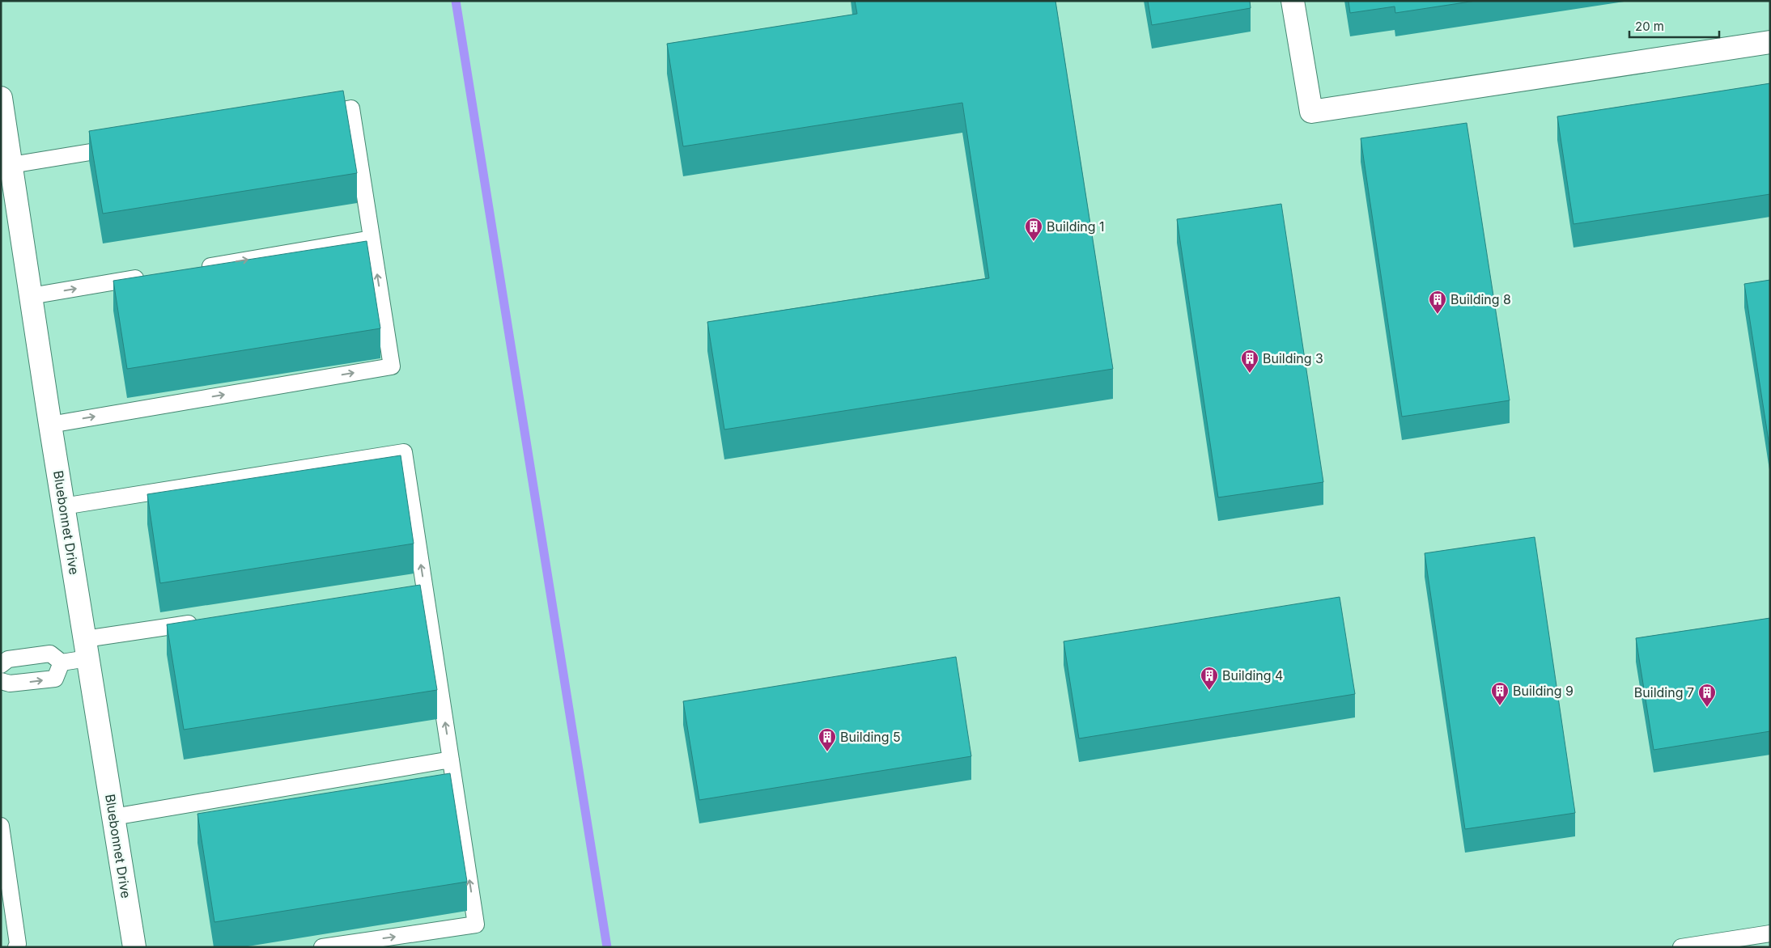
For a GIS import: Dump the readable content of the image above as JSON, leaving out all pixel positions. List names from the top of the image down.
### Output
{
  "streets": {
    "street": ["Bluebonnet Drive"]
  },
  "places": {
    "building": [
      "Building 1",
      "Building 8",
      "Building 3",
      "Building 4",
      "Building 9",
      "Building 7",
      "Building 5"
    ]
  },
  "scale_bar": "20 m"
}
